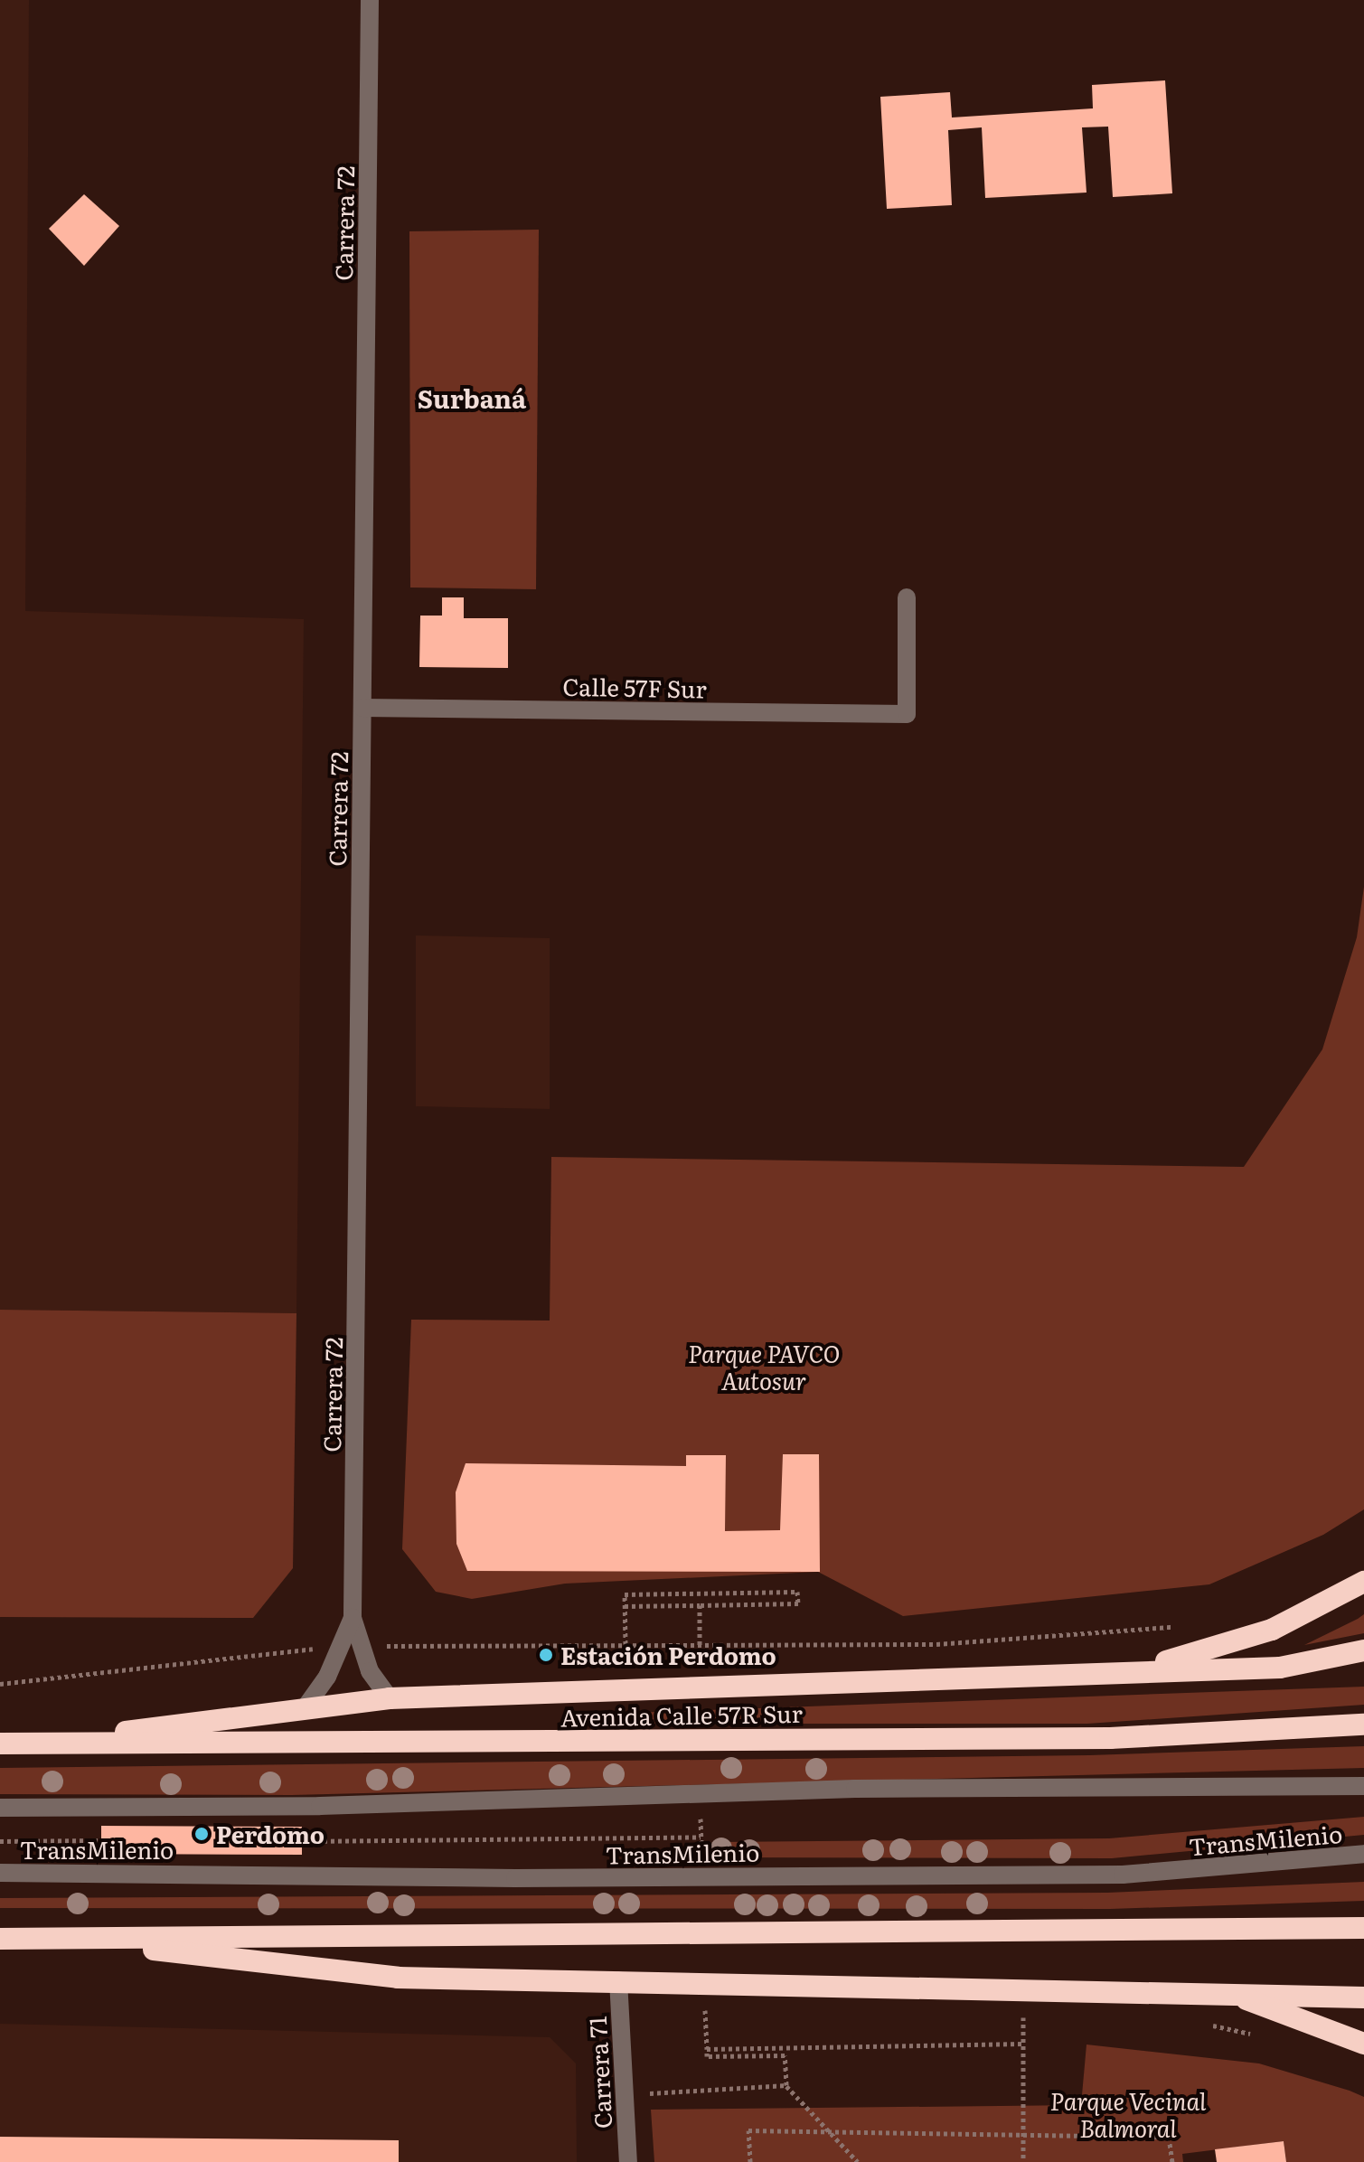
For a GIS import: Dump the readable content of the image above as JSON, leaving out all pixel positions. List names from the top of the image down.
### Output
{
  "streets": {
    "highway": ["Avenida Calle 57R Sur"],
    "street": [
      "Carrera 72",
      "Calle 57F Sur",
      "TransMilenio",
      "Carrera 71"
    ]
  },
  "crossings": [
    ["Carrera 72", "Calle 57F Sur"]
  ],
  "districts": ["Surbaná"],
  "parks": ["Parque PAVCO Autosur", "Parque Vecinal Balmoral"],
  "places": ["Estación Perdomo", "Perdomo"]
}
